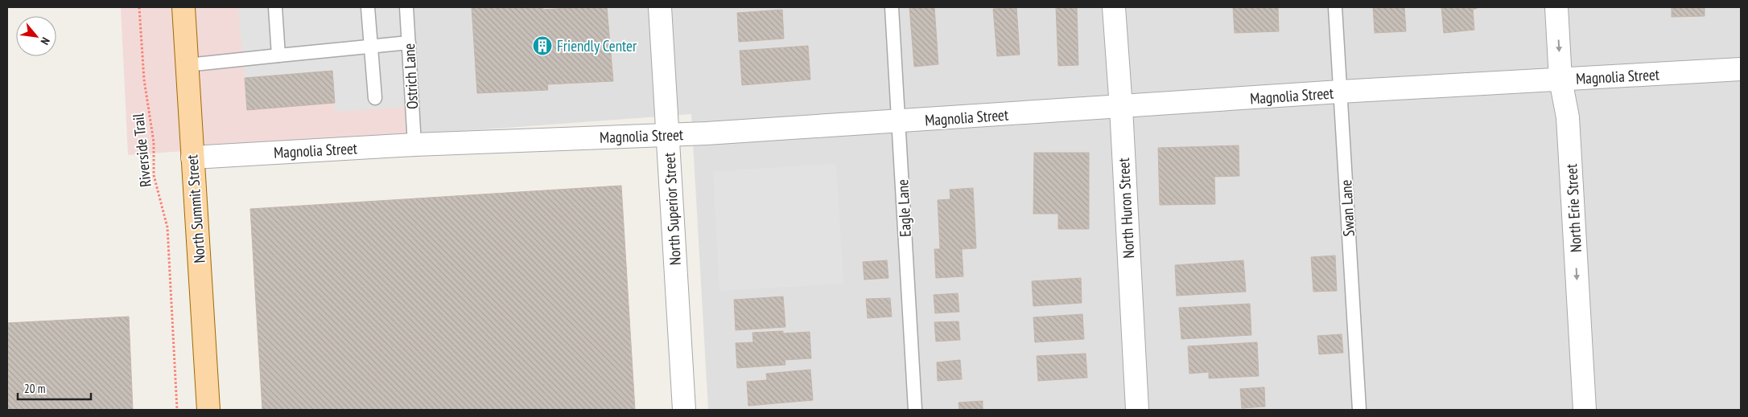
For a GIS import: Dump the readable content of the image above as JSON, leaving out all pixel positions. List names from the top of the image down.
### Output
{
  "streets": {
    "main road": ["North Summit Street"],
    "street": [
      "Magnolia Street",
      "North Huron Street",
      "North Erie Street",
      "North Superior Street"
    ],
    "lane": ["Ostrich Lane", "Eagle Lane", "Swan Lane"],
    "path": ["Riverside Trail"]
  },
  "crossings": [
    ["Ostrich Lane", "Magnolia Street"],
    ["Magnolia Street", "Eagle Lane"],
    ["Magnolia Street", "North Huron Street"],
    ["Magnolia Street", "Swan Lane"],
    ["Magnolia Street", "North Erie Street"],
    ["Magnolia Street", "North Summit Street"],
    ["Magnolia Street", "North Superior Street"]
  ],
  "one_way": ["North Erie Street"],
  "places": {
    "building": ["Friendly Center"]
  },
  "scale_bar": "20 m",
  "north": "bottom right"
}
